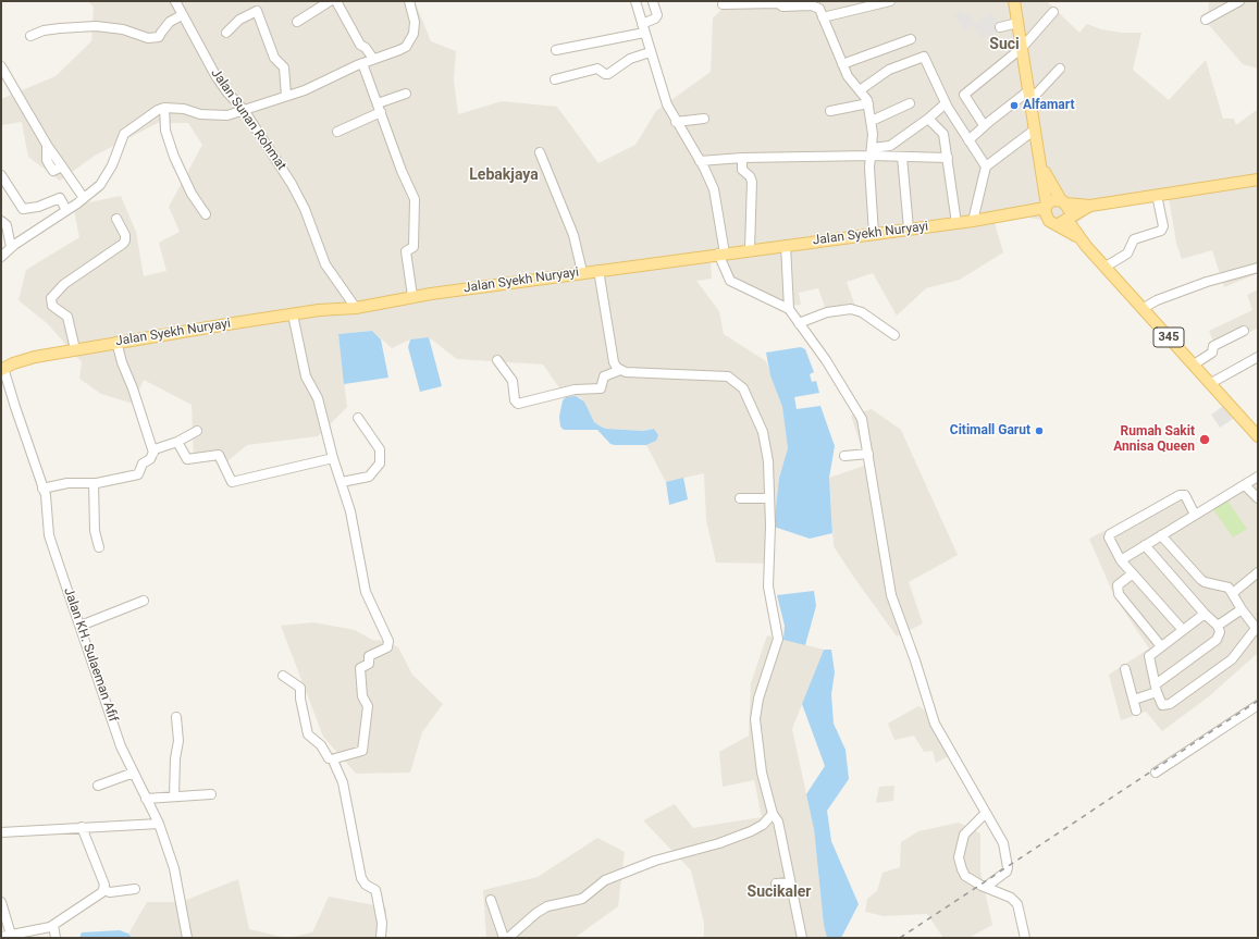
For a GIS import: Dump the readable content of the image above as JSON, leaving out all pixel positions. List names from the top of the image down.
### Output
{
  "streets": {
    "main road": ["Jalan Syekh Nuryayi", "345"],
    "street": ["Jalan Sunan Rohmat", "Jalan KH. Sulaeman Afif"]
  },
  "crossings": [
    ["Jalan Sunan Rohmat", "Jalan Syekh Nuryayi"],
    ["Jalan Syekh Nuryayi", "345"],
    ["Jalan Syekh Nuryayi", "Jalan KH. Sulaeman Afif"]
  ],
  "districts": ["Suci", "Lebakjaya", "Sucikaler"],
  "places": ["Alfamart", "Citimall Garut", "Rumah Sakit Annisa Queen"]
}
